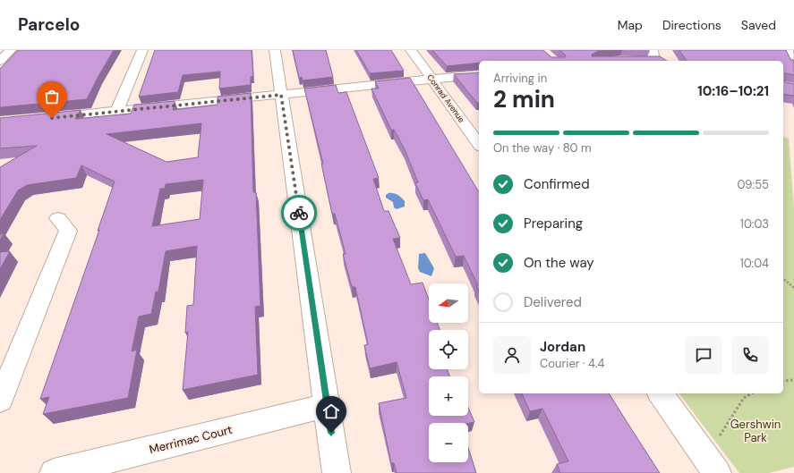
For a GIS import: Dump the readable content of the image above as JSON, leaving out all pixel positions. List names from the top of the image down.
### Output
{
  "streets": {
    "street": ["Conrad Avenue", "Merrimac Court"]
  },
  "parks": ["Gershwin Park"],
  "north": "left",
  "page": {
    "header": "Parcelo",
    "nav": ["Map", "Directions", "Saved"],
    "heading": ["2 min", "Arriving in", "10:16–10:21"],
    "panel": ["Jordan", "Courier · 4.4"],
    "bar": "On the way · 80 m",
    "list": [
      ["Confirmed", "09:55"],
      ["Preparing", "10:03"],
      ["On the way", "10:04"],
      "Delivered"
    ],
    "map_buttons": ["+", "−"]
  }
}
